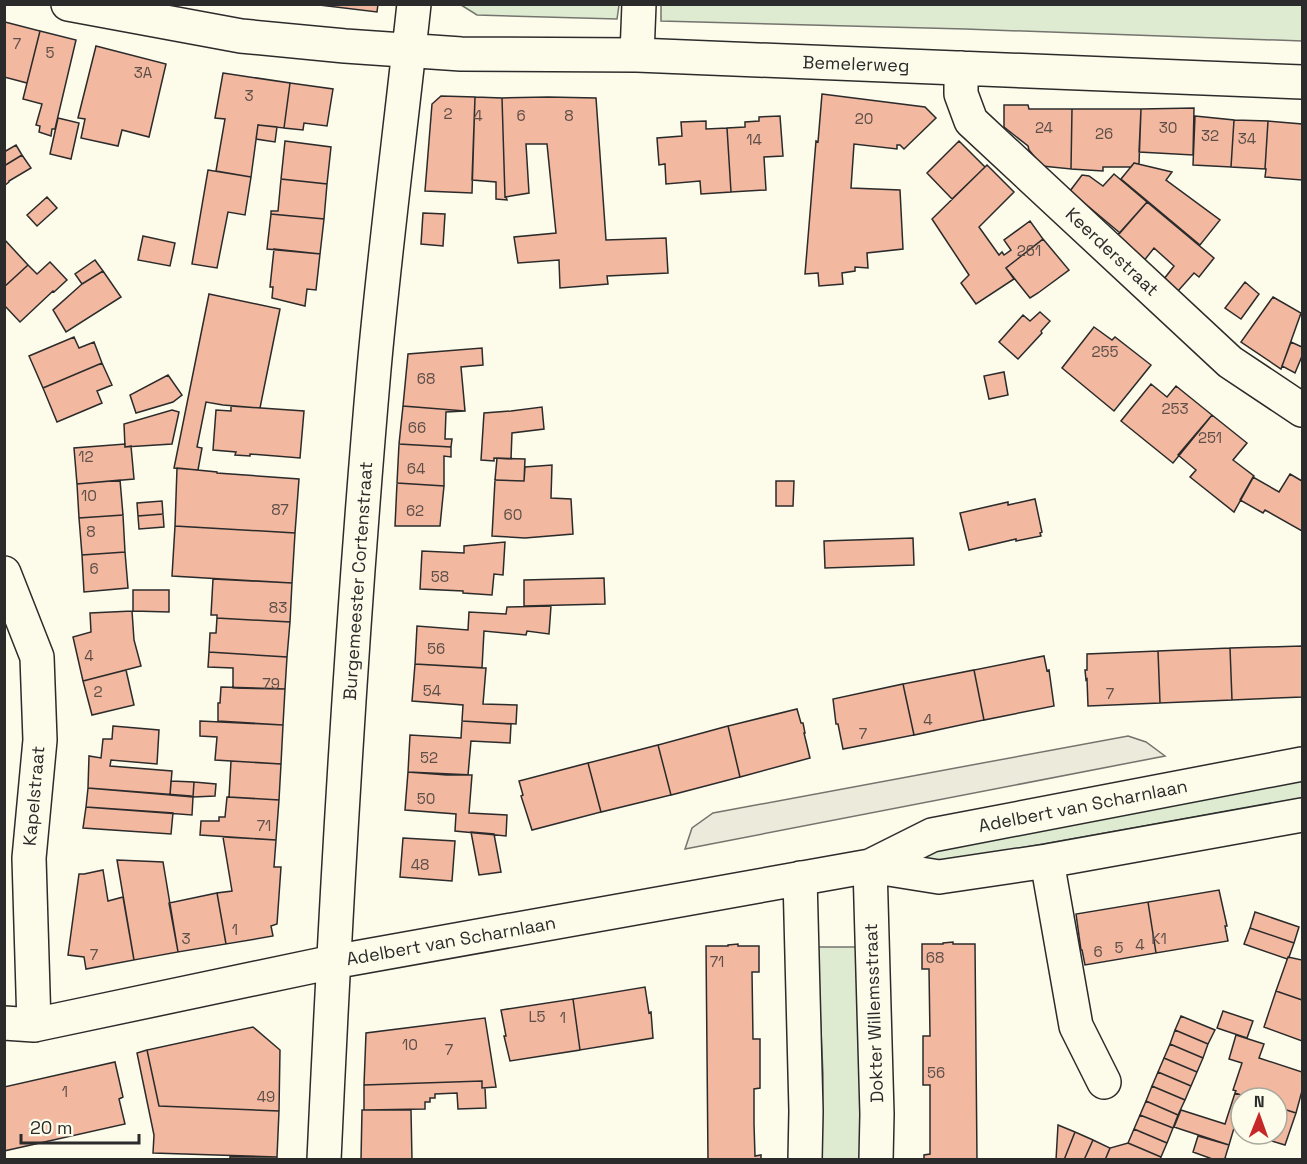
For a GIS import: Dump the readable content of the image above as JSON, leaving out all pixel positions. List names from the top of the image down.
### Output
{
  "streets": {
    "street": [
      "Bemelerweg",
      "Keerderstraat",
      "Burgemeester Cortenstraat",
      "Kapelstraat",
      "Adelbert van Scharnlaan",
      "Dokter Willemsstraat"
    ]
  },
  "crossings": [
    ["Bemelerweg", "Keerderstraat"],
    ["Bemelerweg", "Burgemeester Cortenstraat"],
    ["Burgemeester Cortenstraat", "Adelbert van Scharnlaan"],
    ["Kapelstraat", "Adelbert van Scharnlaan"],
    ["Adelbert van Scharnlaan", "Dokter Willemsstraat"]
  ],
  "house_numbers": [
    "7",
    "5",
    "3A",
    "3",
    "2",
    "4",
    "6",
    "8",
    "20",
    "24",
    "30",
    "26",
    "32",
    "34",
    "14",
    "261",
    "255",
    "68",
    "253",
    "66",
    "251",
    "12",
    "64",
    "10",
    "87",
    "62",
    "60",
    "8",
    "6",
    "58",
    "83",
    "56",
    "4",
    "79",
    "54",
    "2",
    "7",
    "4",
    "7",
    "52",
    "50",
    "71",
    "48",
    "1",
    "3",
    "K1",
    "4",
    "5",
    "6",
    "7",
    "68",
    "71",
    "L5",
    "1",
    "10",
    "7",
    "56",
    "1",
    "49"
  ],
  "scale_bar": "20 m",
  "north": "top"
}
